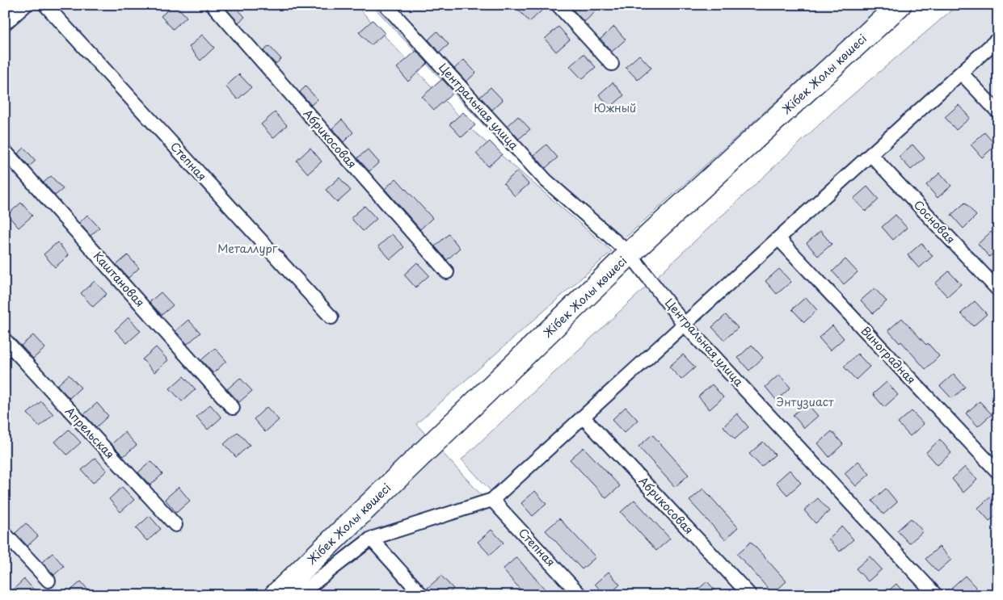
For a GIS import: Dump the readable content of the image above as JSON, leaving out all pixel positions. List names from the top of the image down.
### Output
{
  "streets": {
    "highway": ["Жібек Жолы көшесі"],
    "street": [
      "Центральная улица",
      "Абрикосовая",
      "Степная",
      "Сосновая",
      "Каштановая",
      "Виноградная",
      "Апрельская"
    ]
  },
  "crossings": [
    ["Жібек Жолы көшесі", "Центральная улица"]
  ],
  "parks": ["Южный", "Металлург", "Энтузиаст"]
}
